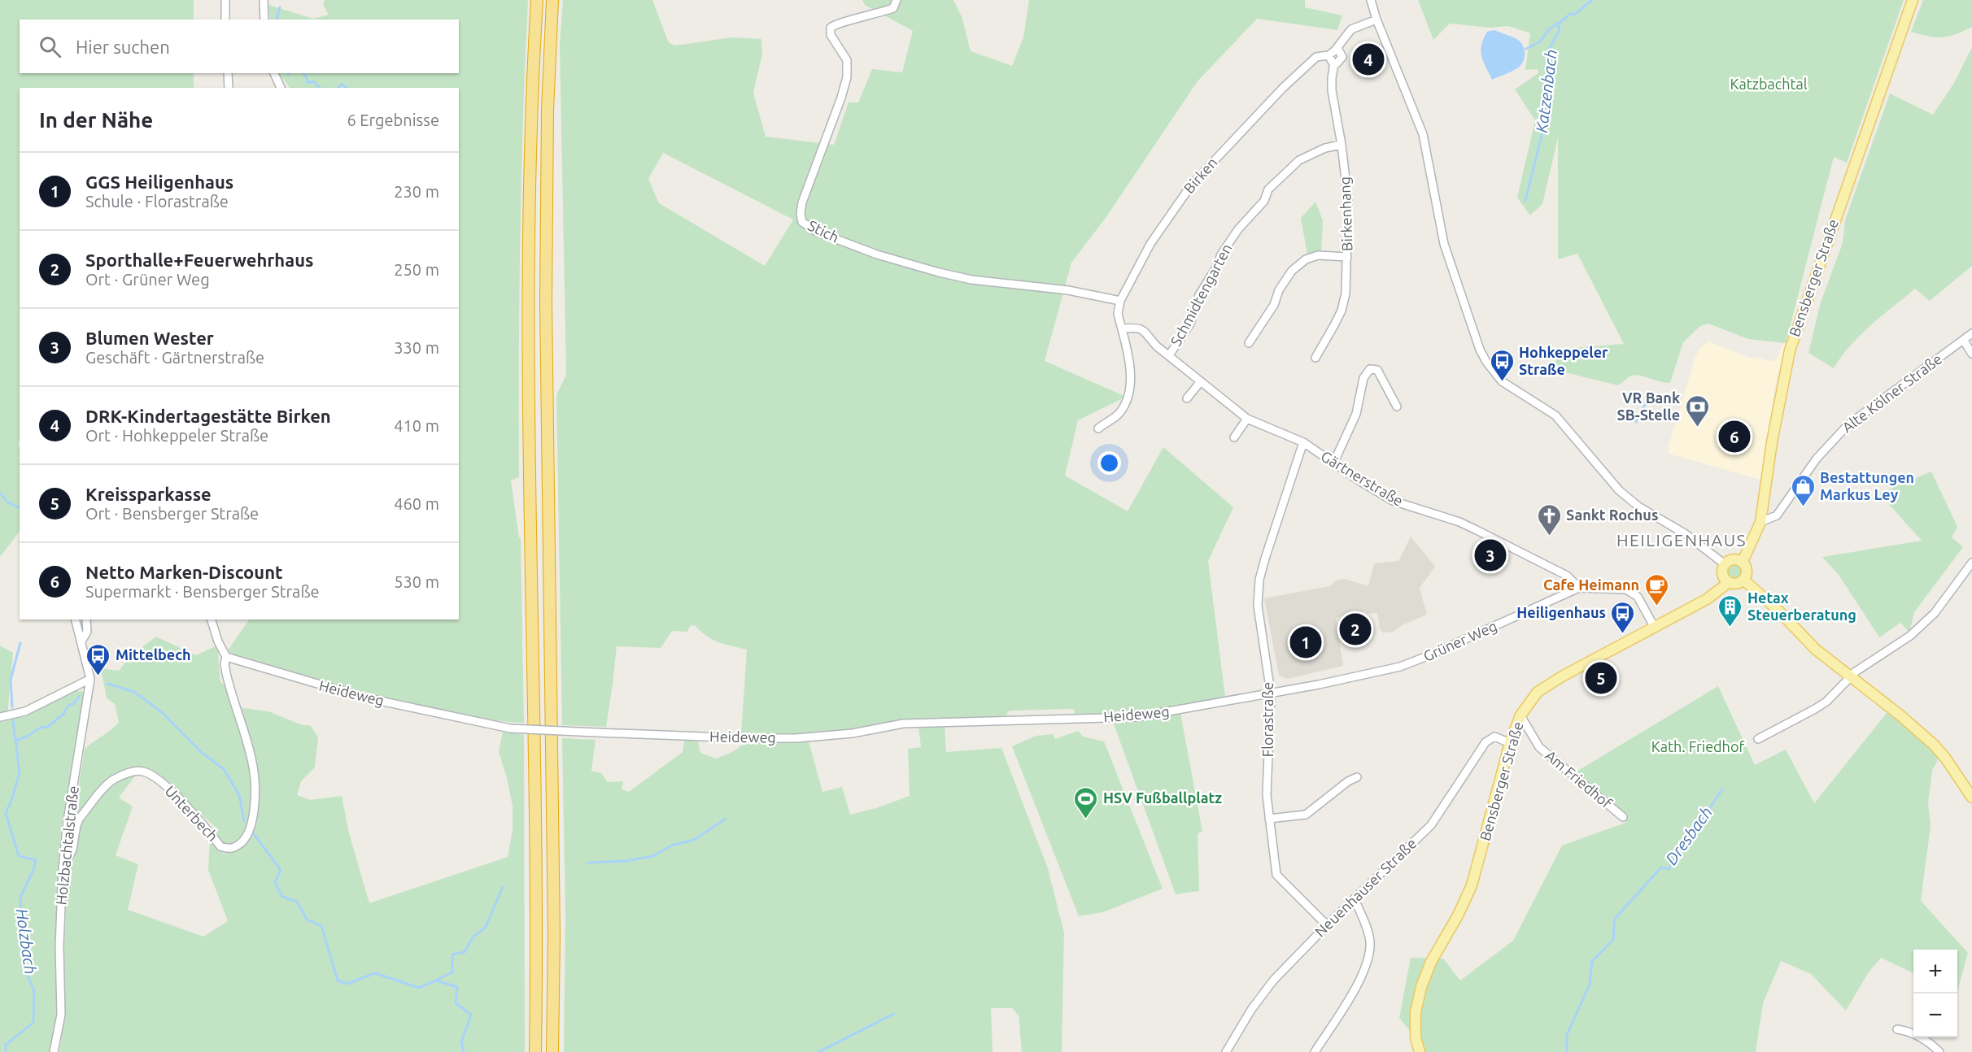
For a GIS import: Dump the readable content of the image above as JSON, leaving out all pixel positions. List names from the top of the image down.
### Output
{
  "streets": {
    "main road": ["Bensberger Straße"],
    "street": [
      "Birken",
      "Birkenhang",
      "Stich",
      "Schmidtengarten",
      "Alte Kölner Straße",
      "Gärtnerstraße",
      "Grüner Weg",
      "Heideweg",
      "Florastraße",
      "Am Friedhof",
      "Unterbech",
      "Holzbachtalstraße",
      "Neuenhauser Straße"
    ]
  },
  "crossings": [
    ["Birken", "Birkenhang"],
    ["Birken", "Stich"],
    ["Birkenhang", "Schmidtengarten"],
    ["Bensberger Straße", "Alte Kölner Straße"],
    ["Bensberger Straße", "Grüner Weg"],
    ["Bensberger Straße", "Am Friedhof"],
    ["Bensberger Straße", "Neuenhauser Straße"],
    ["Gärtnerstraße", "Grüner Weg"],
    ["Gärtnerstraße", "Florastraße"],
    ["Grüner Weg", "Heideweg"],
    ["Grüner Weg", "Florastraße"],
    ["Heideweg", "Florastraße"],
    ["Heideweg", "Unterbech"],
    ["Florastraße", "Neuenhauser Straße"],
    ["Unterbech", "Holzbachtalstraße"]
  ],
  "districts": ["HEILIGENHAUS"],
  "water": ["Katzenbach", "Dresbach", "Holzbach"],
  "parks": ["Katzbachtal", "Kath. Friedhof"],
  "places": {
    "bus stop": ["Hohkeppeler Straße", "Heiligenhaus", "Mittelbech"],
    "bank": ["VR Bank SB-Stelle"],
    "shop": ["Bestattungen Markus Ley"],
    "church": ["Sankt Rochus"],
    "cafe": ["Cafe Heimann"],
    "building": ["Hetax Steuerberatung"],
    "sports": ["HSV Fußballplatz"]
  },
  "page": {
    "search": "Hier suchen",
    "pins": [
      "4",
      "6",
      "3",
      "2",
      "1",
      "5"
    ],
    "heading": ["In der Nähe", "6 Ergebnisse"],
    "list": [
      {
        "mark": "1",
        "name": "GGS Heiligenhaus",
        "note": "Schule · Florastraße",
        "value": "230 m"
      },
      {
        "mark": "2",
        "name": "Sporthalle+Feuerwehrhaus",
        "note": "Ort · Grüner Weg",
        "value": "250 m"
      },
      {
        "mark": "3",
        "name": "Blumen Wester",
        "note": "Geschäft · Gärtnerstraße",
        "value": "330 m"
      },
      {
        "mark": "4",
        "name": "DRK-Kindertagestätte Birken",
        "note": "Ort · Hohkeppeler Straße",
        "value": "410 m"
      },
      {
        "mark": "5",
        "name": "Kreissparkasse",
        "note": "Ort · Bensberger Straße",
        "value": "460 m"
      },
      {
        "mark": "6",
        "name": "Netto Marken-Discount",
        "note": "Supermarkt · Bensberger Straße",
        "value": "530 m"
      }
    ],
    "map_buttons": ["+", "−"]
  }
}
